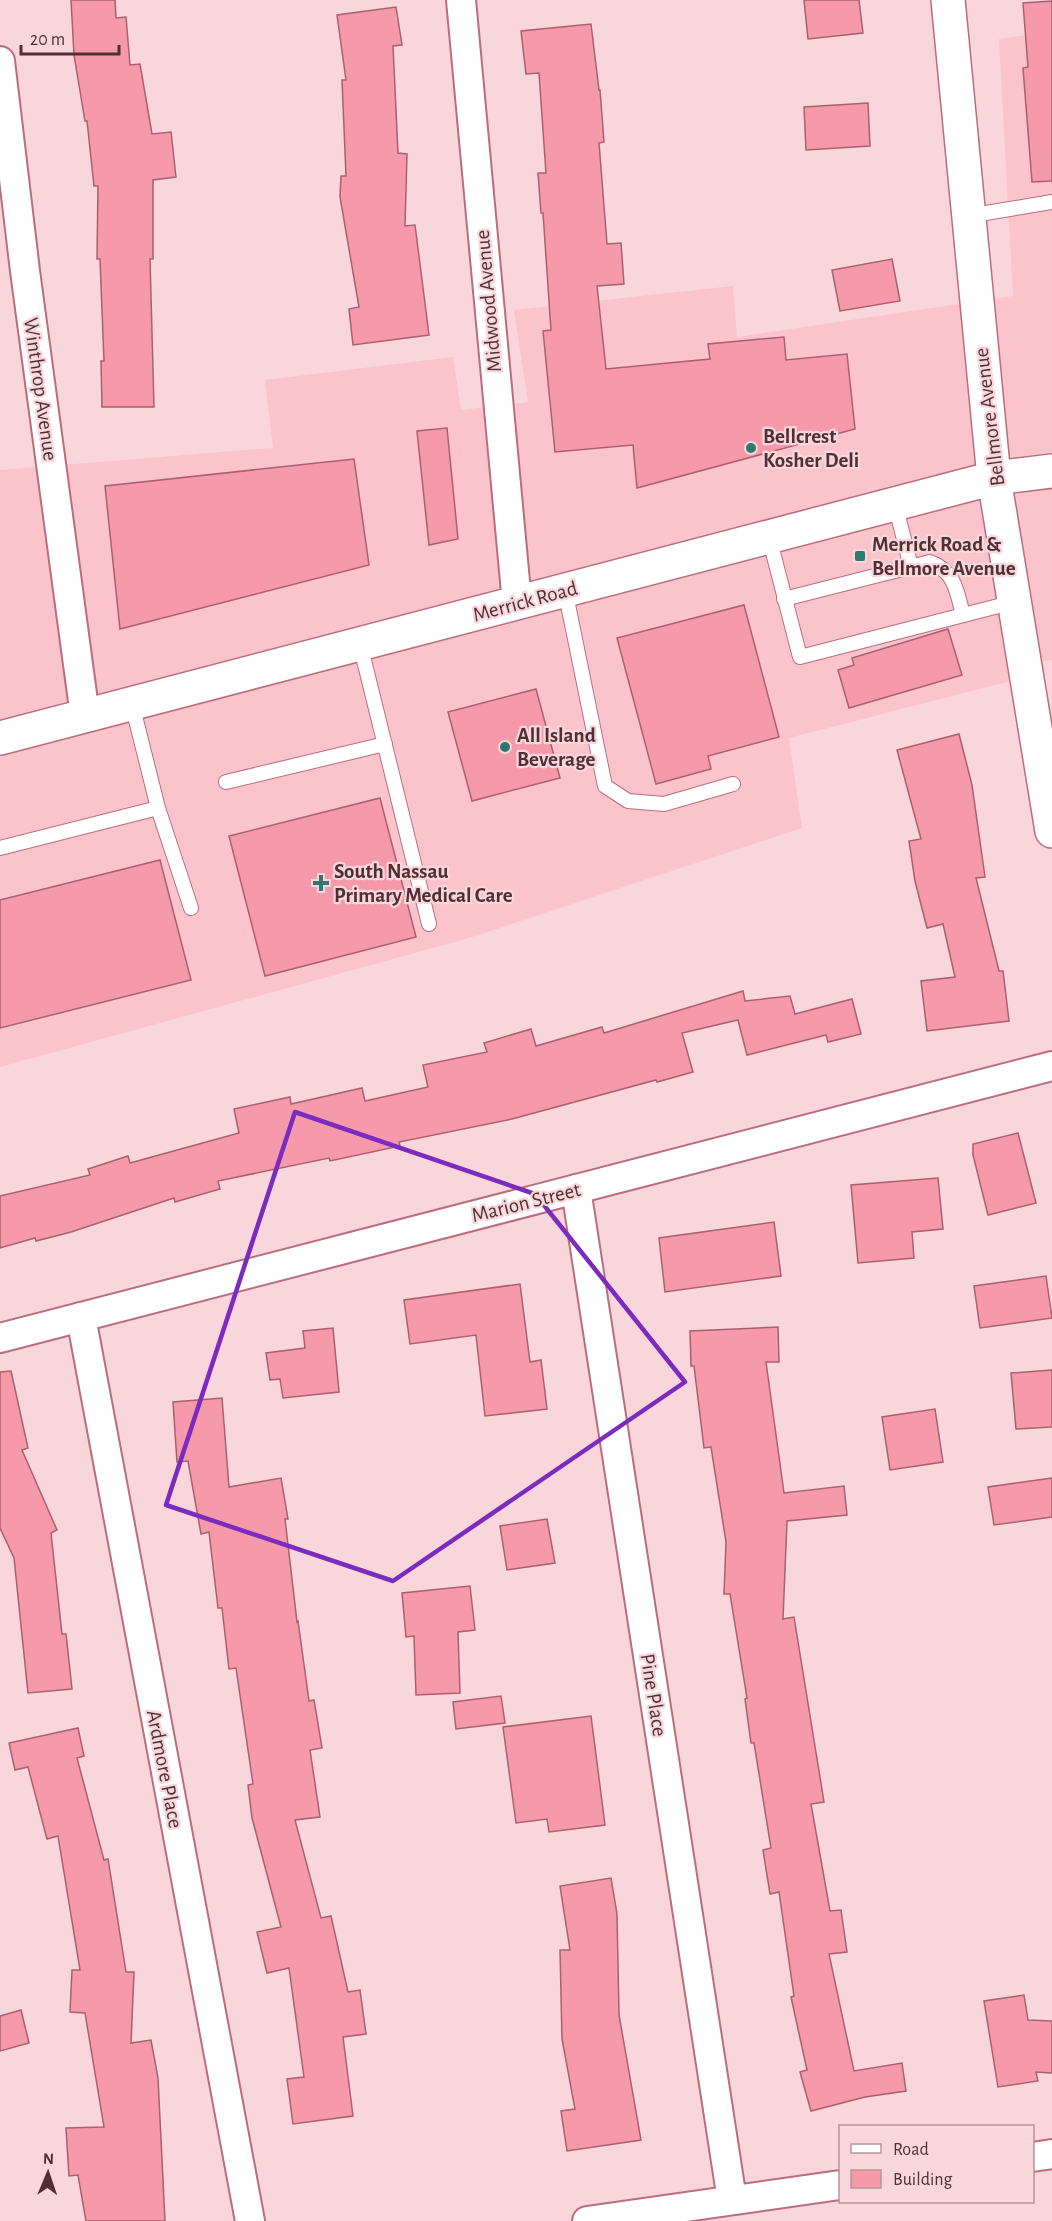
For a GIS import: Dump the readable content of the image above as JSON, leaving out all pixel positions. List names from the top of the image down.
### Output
{
  "streets": {
    "main road": ["Bellmore Avenue", "Merrick Road"],
    "street": [
      "Midwood Avenue",
      "Winthrop Avenue",
      "Marion Street",
      "Pine Place",
      "Ardmore Place"
    ]
  },
  "crossings": [
    ["Midwood Avenue", "Merrick Road"],
    ["Winthrop Avenue", "Merrick Road"],
    ["Bellmore Avenue", "Merrick Road"],
    ["Marion Street", "Pine Place"],
    ["Marion Street", "Ardmore Place"]
  ],
  "places": {
    "other": ["Bellcrest Kosher Deli", "All Island Beverage"],
    "transit": ["Merrick Road & Bellmore Avenue"],
    "health": ["South Nassau Primary Medical Care"]
  },
  "legend": ["Road", "Building"],
  "scale_bar": "20 m",
  "north": "top"
}
